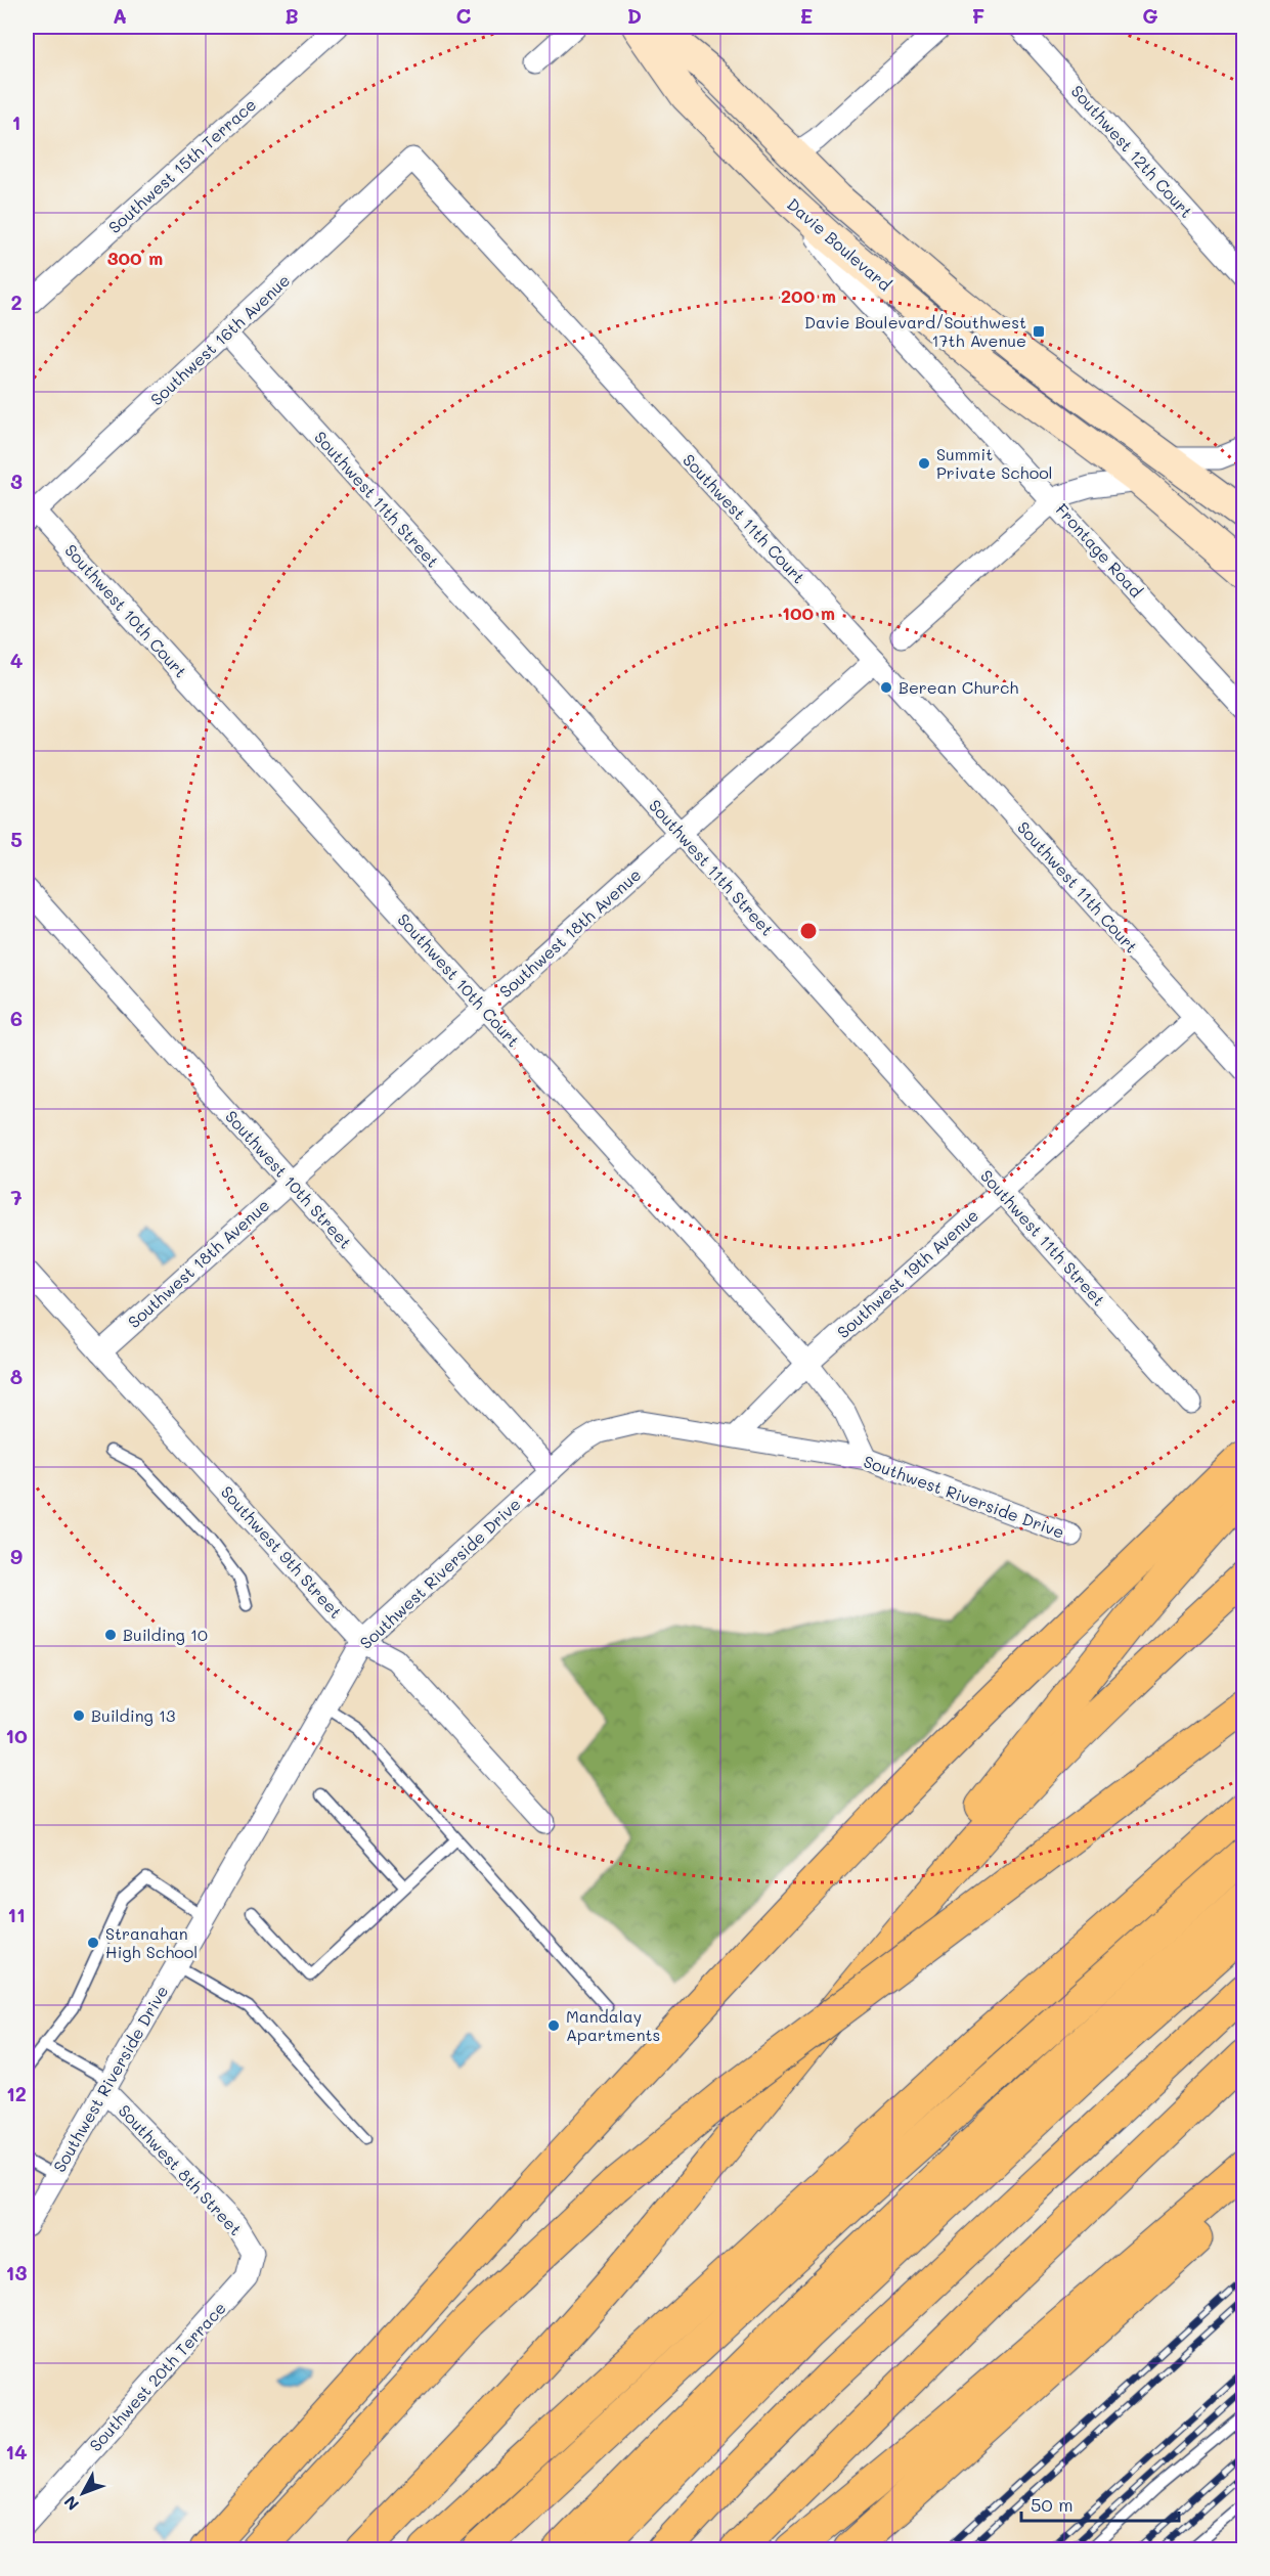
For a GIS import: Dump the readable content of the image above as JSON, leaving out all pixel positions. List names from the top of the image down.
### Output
{
  "streets": {
    "main road": ["Davie Boulevard"],
    "street": [
      "Southwest 12th Court",
      "Southwest 15th Terrace",
      "Southwest 16th Avenue",
      "Southwest 11th Street",
      "Southwest 11th Court",
      "Frontage Road",
      "Southwest 10th Court",
      "Southwest 18th Avenue",
      "Southwest 10th Street",
      "Southwest 19th Avenue",
      "Southwest Riverside Drive",
      "Southwest 9th Street",
      "Southwest 8th Street",
      "Southwest 20th Terrace"
    ]
  },
  "crossings": [
    ["Davie Boulevard", "Frontage Road"],
    ["Southwest 16th Avenue", "Southwest 11th Street"],
    ["Southwest 16th Avenue", "Southwest 11th Court"],
    ["Southwest 16th Avenue", "Southwest 10th Court"],
    ["Southwest 11th Street", "Southwest 18th Avenue"],
    ["Southwest 11th Street", "Southwest 19th Avenue"],
    ["Southwest 11th Court", "Southwest 18th Avenue"],
    ["Southwest 11th Court", "Southwest 19th Avenue"],
    ["Southwest 10th Court", "Southwest 18th Avenue"],
    ["Southwest 10th Court", "Southwest 19th Avenue"],
    ["Southwest 10th Court", "Southwest Riverside Drive"],
    ["Southwest 18th Avenue", "Southwest 10th Street"],
    ["Southwest 18th Avenue", "Southwest 9th Street"],
    ["Southwest 10th Street", "Southwest Riverside Drive"],
    ["Southwest 19th Avenue", "Southwest Riverside Drive"],
    ["Southwest Riverside Drive", "Southwest 9th Street"],
    ["Southwest Riverside Drive", "Southwest 8th Street"],
    ["Southwest 8th Street", "Southwest 20th Terrace"]
  ],
  "places": {
    "transit": ["Davie Boulevard/Southwest 17th Avenue"],
    "other": [
      "Summit Private School",
      "Berean Church",
      "Building 10",
      "Building 13",
      "Stranahan High School",
      "Mandalay Apartments"
    ]
  },
  "scale_bar": "50 m",
  "north": "bottom left",
  "grid": {
    "columns": [
      "A",
      "B",
      "C",
      "D",
      "E",
      "F",
      "G"
    ],
    "rows": [
      "1",
      "2",
      "3",
      "4",
      "5",
      "6",
      "7",
      "8",
      "9",
      "10",
      "11",
      "12",
      "13",
      "14"
    ]
  },
  "rings": ["300 m", "200 m", "100 m"]
}
